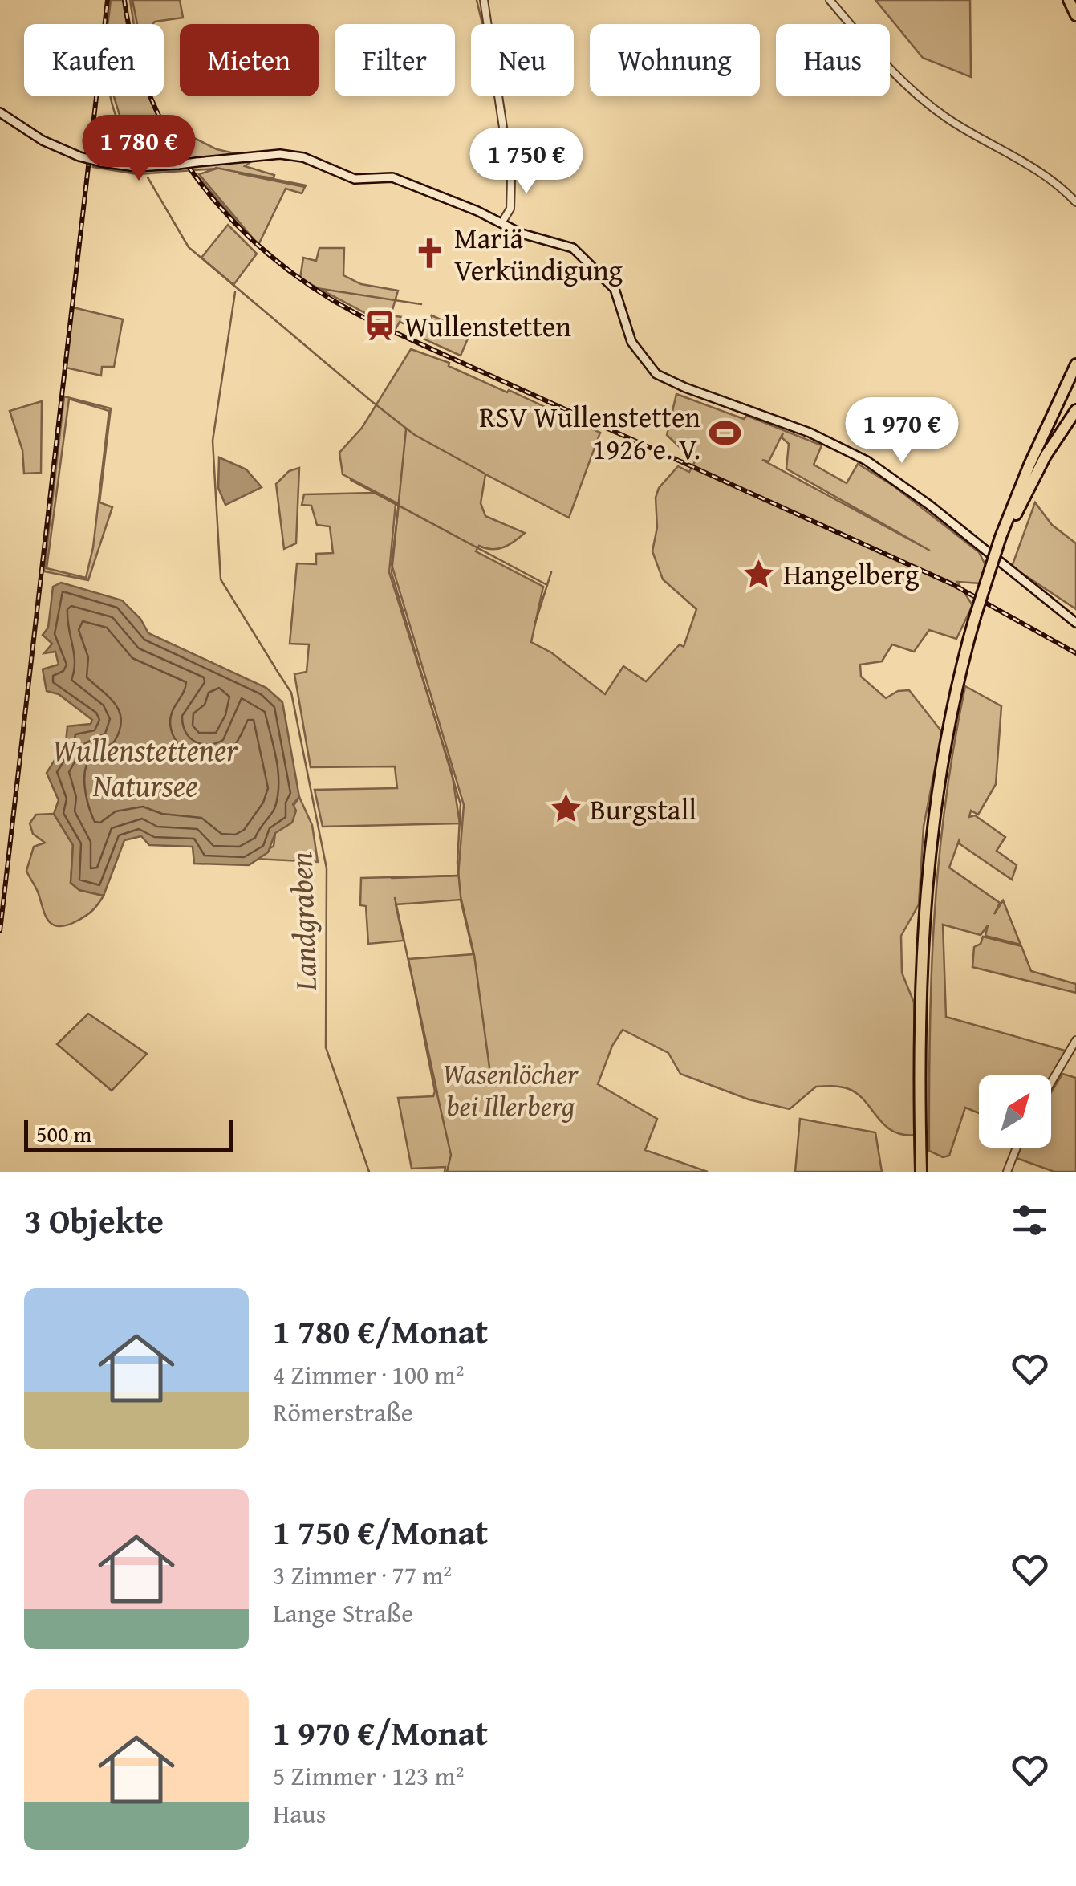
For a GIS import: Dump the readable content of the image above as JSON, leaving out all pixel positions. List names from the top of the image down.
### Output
{
  "water": ["Wullenstettener Natursee", "Landgraben"],
  "parks": ["Wasenlöcher bei Illerberg"],
  "places": {
    "church": ["Mariä Verkündigung"],
    "station": ["Wullenstetten"],
    "sports": ["RSV Wullenstetten 1926 e. V."],
    "place": ["Hangelberg", "Burgstall"]
  },
  "scale_bar": "500 m",
  "north": "top right",
  "page": {
    "chip": [
      "Kaufen",
      "Mieten",
      "Filter",
      "Neu",
      "Wohnung",
      "Haus"
    ],
    "price": ["1 780 €", "1 750 €", "1 970 €"],
    "scale": "500 m",
    "heading": "3 Objekte",
    "list": [
      {
        "name": "1 780 €/Monat",
        "note": "4 Zimmer · 100 m² · Römerstraße"
      },
      {
        "name": "1 750 €/Monat",
        "note": "3 Zimmer · 77 m² · Lange Straße"
      },
      {
        "name": "1 970 €/Monat",
        "note": "5 Zimmer · 123 m² · Haus"
      }
    ]
  }
}
